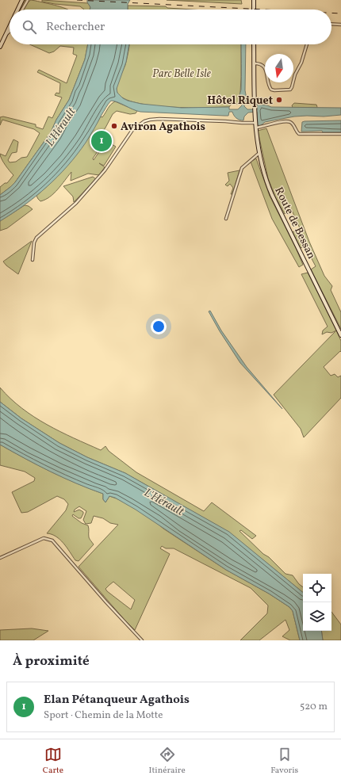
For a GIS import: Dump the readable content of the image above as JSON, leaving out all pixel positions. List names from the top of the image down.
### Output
{
  "streets": {
    "main road": ["Route de Bessan"]
  },
  "water": ["L'Hérault"],
  "parks": ["Parc Belle Isle"],
  "places": ["Hôtel Riquet", "Aviron Agathois"],
  "north": "bottom",
  "page": {
    "search": "Rechercher",
    "pins": "1",
    "heading": "À proximité",
    "list": [
      {
        "mark": "1",
        "name": "Elan Pétanqueur Agathois",
        "note": "Sport · Chemin de la Motte",
        "value": "520 m"
      }
    ],
    "nav": ["Carte", "Itinéraire", "Favoris"]
  }
}
